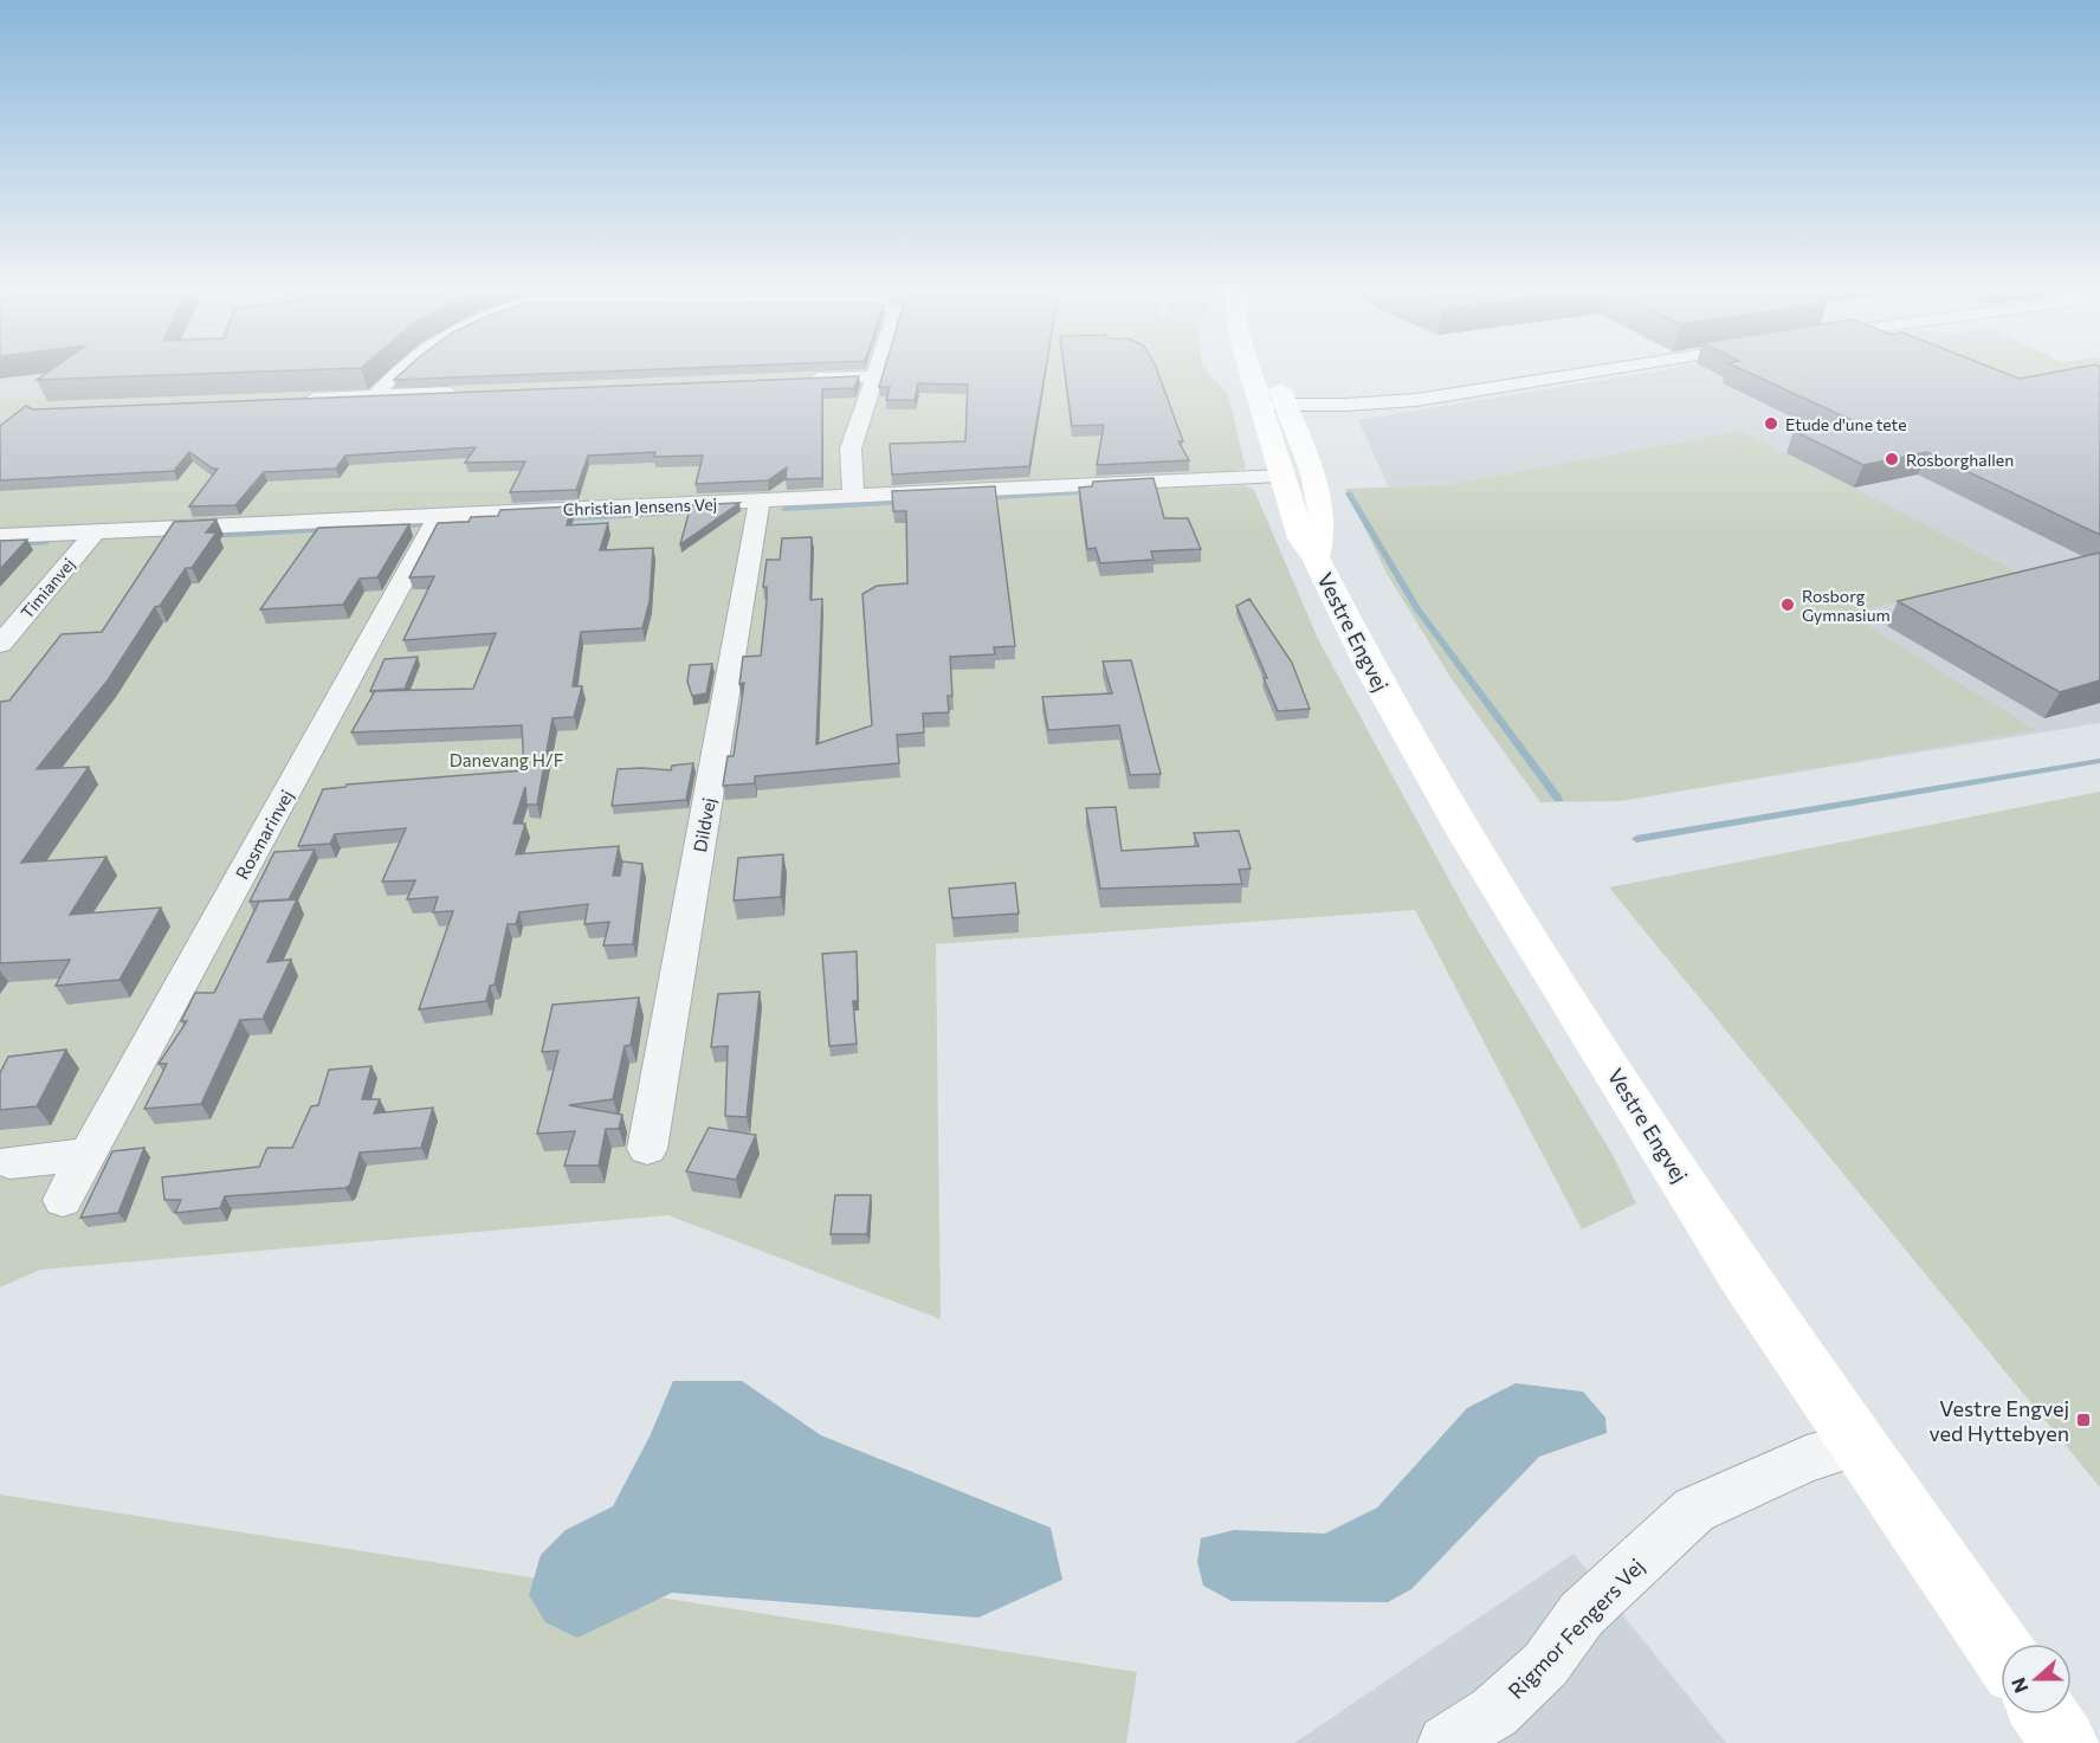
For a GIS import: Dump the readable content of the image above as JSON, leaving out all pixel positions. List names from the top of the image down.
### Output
{
  "streets": {
    "street": [
      "Christian Jensens Vej",
      "Timianvej",
      "Vestre Engvej",
      "Dildvej",
      "Rosmarinvej",
      "Rigmor Fengers Vej"
    ]
  },
  "crossings": [
    ["Christian Jensens Vej", "Timianvej"],
    ["Christian Jensens Vej", "Vestre Engvej"],
    ["Christian Jensens Vej", "Dildvej"],
    ["Christian Jensens Vej", "Rosmarinvej"],
    ["Vestre Engvej", "Rigmor Fengers Vej"]
  ],
  "parks": ["Danevang H/F"],
  "places": {
    "other": ["Etude d'une tete", "Rosborghallen", "Rosborg Gymnasium"],
    "transit": ["Vestre Engvej ved Hyttebyen"]
  },
  "north": "left"
}
